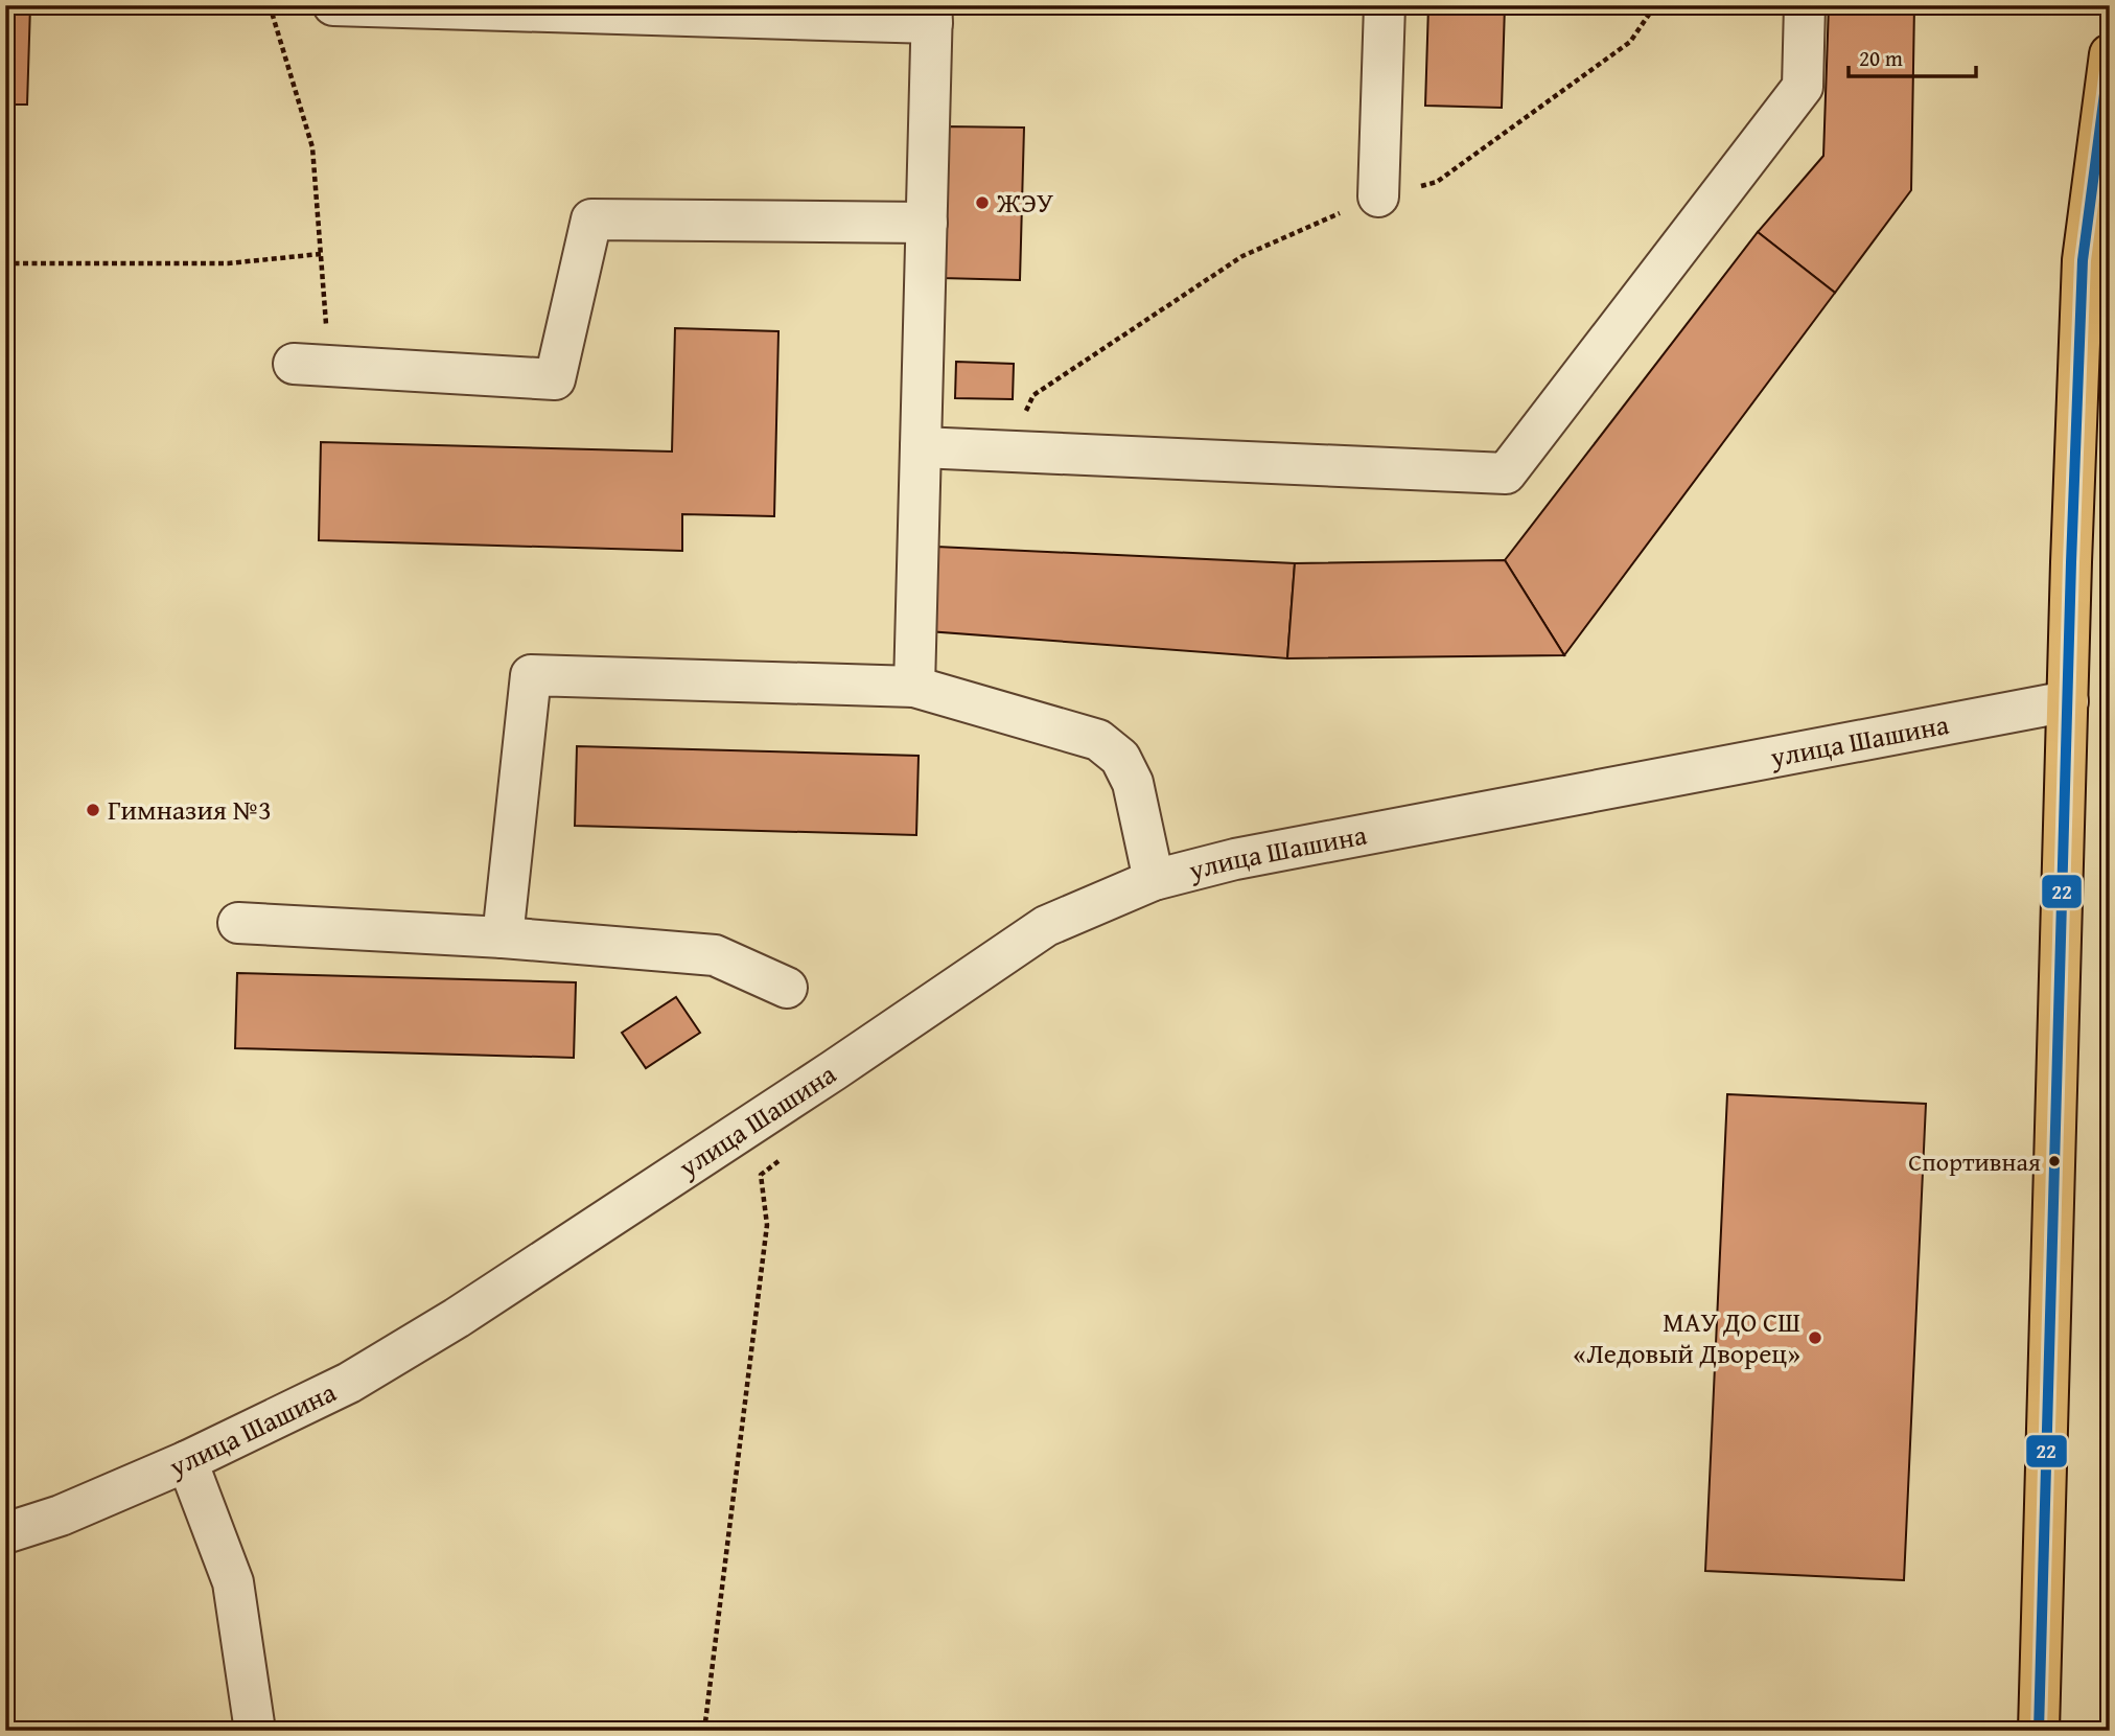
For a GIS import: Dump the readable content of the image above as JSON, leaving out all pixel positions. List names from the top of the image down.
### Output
{
  "streets": {
    "street": ["улица Шашина"]
  },
  "places": [
    "ЖЭУ",
    "Гимназия №3",
    "Спортивная",
    "МАУ ДО СШ «Ледовый Дворец»"
  ],
  "lines": ["transit line 22"],
  "scale_bar": "20 m"
}
